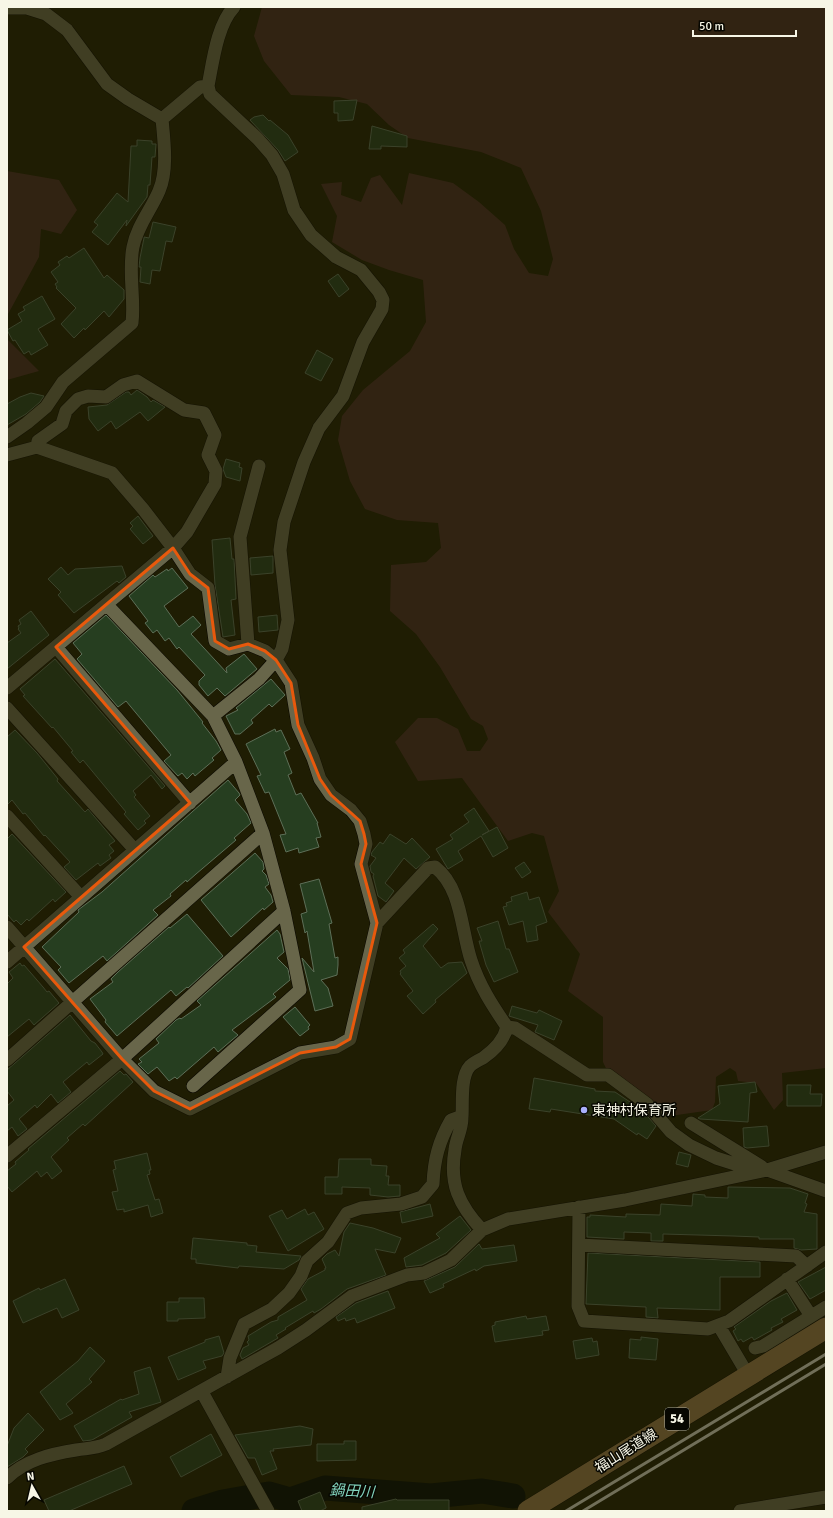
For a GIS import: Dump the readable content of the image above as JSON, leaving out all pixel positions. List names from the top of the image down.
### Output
{
  "streets": {
    "main road": ["54", "福山尾道線"]
  },
  "water": ["鍋田川"],
  "places": ["東神村保育所"],
  "scale_bar": "50 m",
  "north": "top"
}
